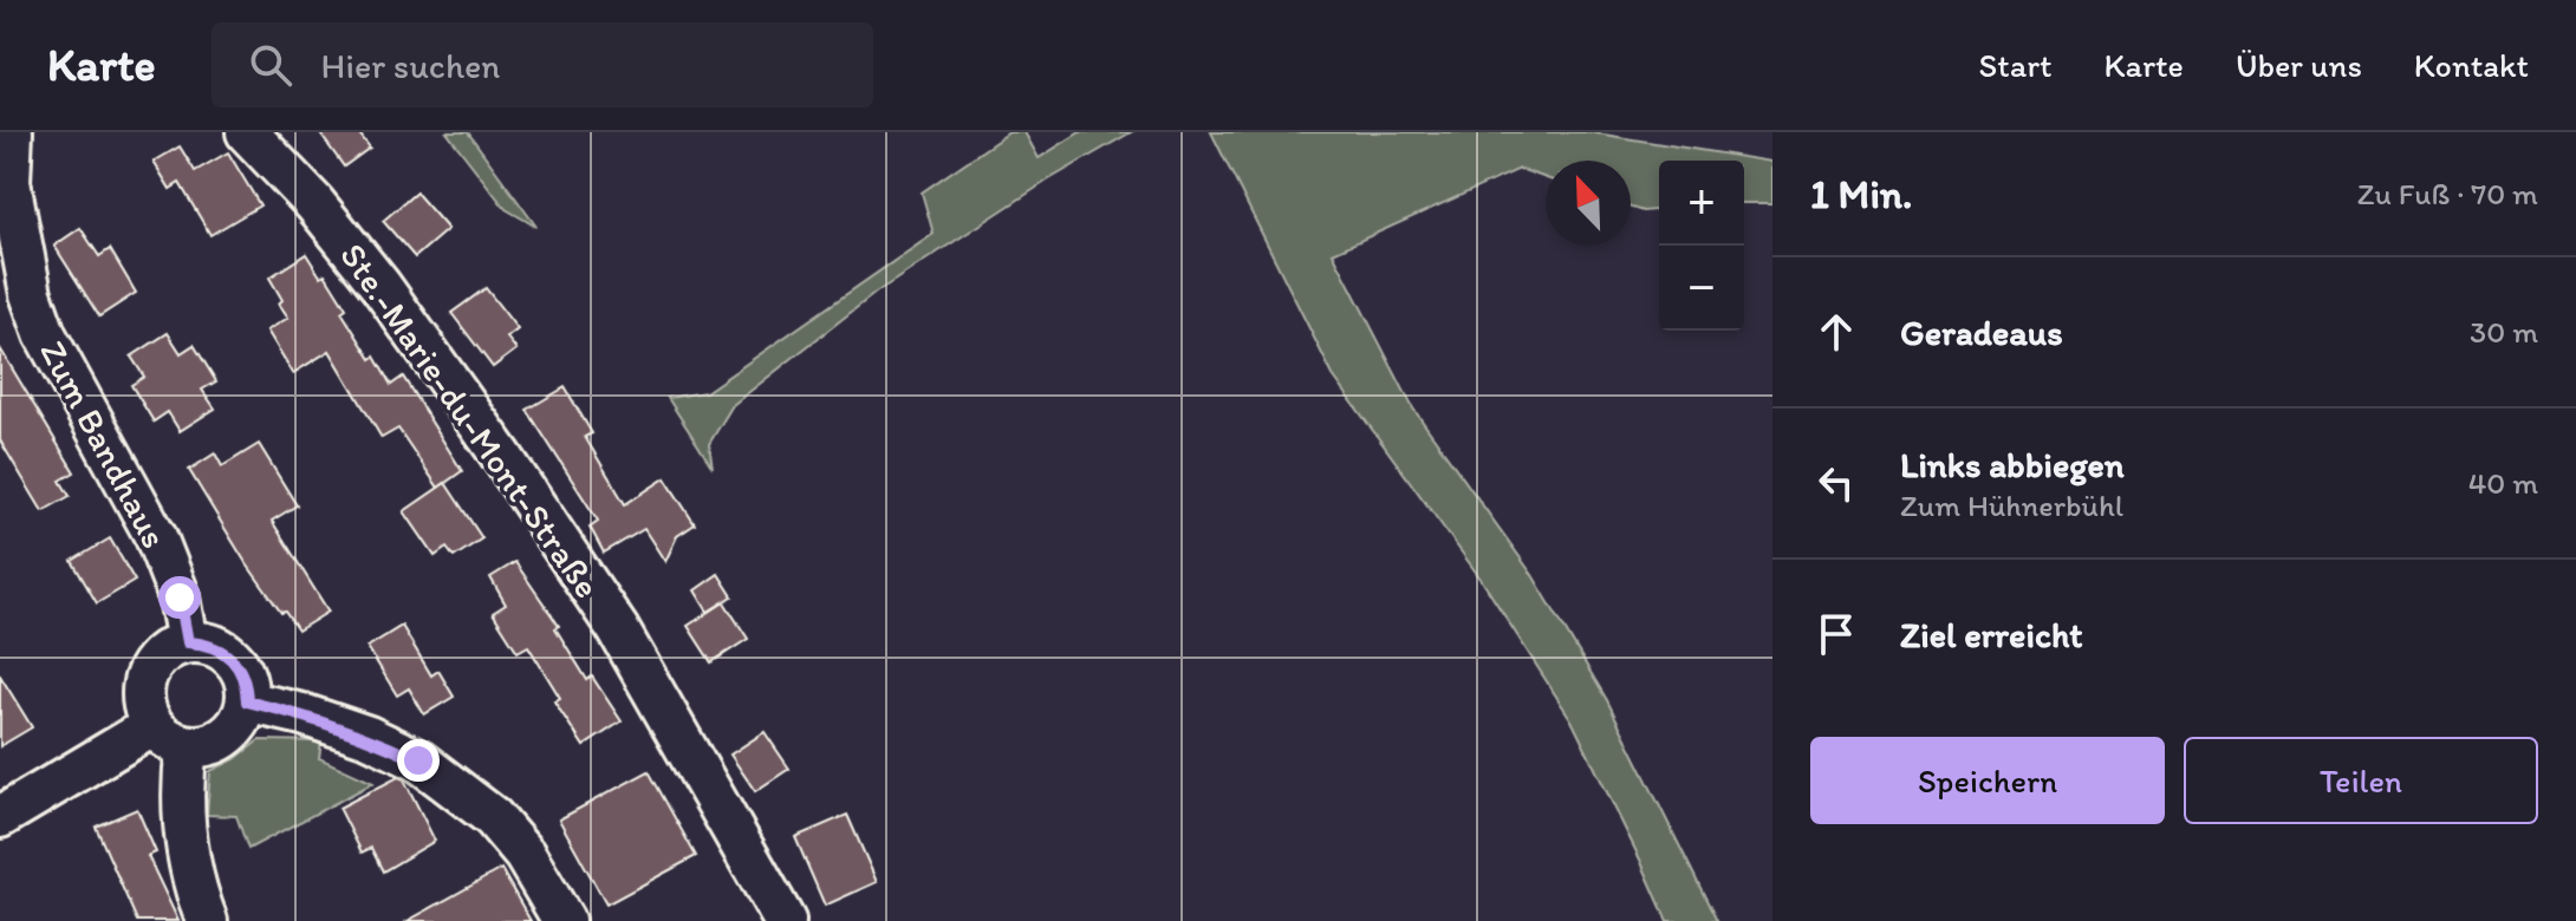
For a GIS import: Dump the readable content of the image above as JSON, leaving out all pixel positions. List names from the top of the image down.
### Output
{
  "streets": {
    "street": ["Ste.-Marie-du-Mont-Straße", "Zum Bandhaus"]
  },
  "north": "top left",
  "page": {
    "header": "Karte",
    "search": "Hier suchen",
    "nav": [
      "Start",
      "Karte",
      "Über uns",
      "Kontakt"
    ],
    "heading": ["1 Min.", "Zu Fuß · 70 m"],
    "map_buttons": ["+", "−"],
    "list": [
      ["Geradeaus", "30 m"],
      ["Links abbiegen", "Zum Hühnerbühl", "40 m"],
      "Ziel erreicht"
    ],
    "buttons": ["Speichern", "Teilen"]
  }
}
